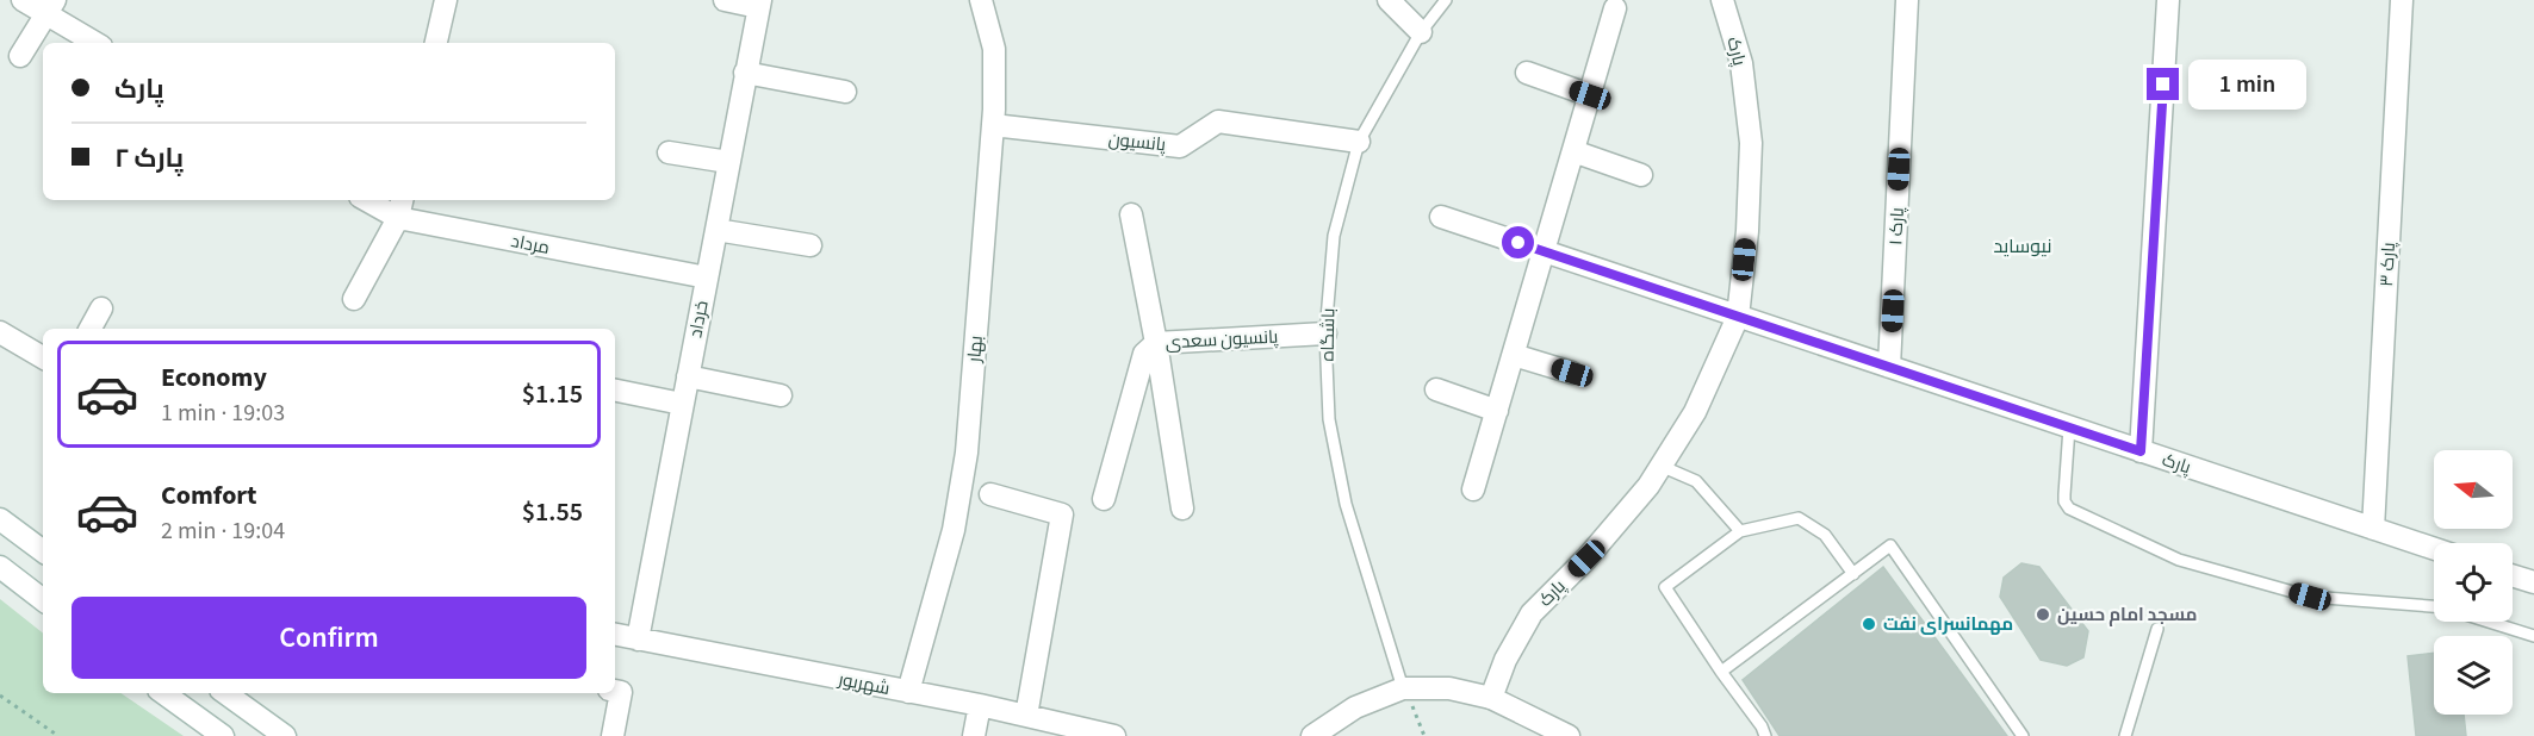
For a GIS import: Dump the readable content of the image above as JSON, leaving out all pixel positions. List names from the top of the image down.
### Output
{
  "streets": {
    "street": [
      "پارک",
      "پانسیون",
      "پارک ۱",
      "مرداد",
      "پارک ۳",
      "خرداد",
      "پانسیون سعدی",
      "بهار",
      "شهریور"
    ],
    "lane": ["باشگاه"]
  },
  "crossings": [
    ["پارک", "پارک ۱"],
    ["پارک", "پارک ۳"],
    ["پانسیون", "باشگاه"],
    ["پانسیون", "بهار"],
    ["مرداد", "خرداد"],
    ["خرداد", "شهریور"],
    ["باشگاه", "پانسیون سعدی"],
    ["بهار", "شهریور"]
  ],
  "districts": ["نیوساید"],
  "places": ["مسجد امام حسین", "مهمانسرای نفت"],
  "north": "left",
  "page": {
    "banner": ["پارک", "پارک ۲"],
    "bubble": "1 min",
    "list": [
      {
        "name": "Economy",
        "note": "1 min · 19:03",
        "value": "$1.15"
      },
      {
        "name": "Comfort",
        "note": "2 min · 19:04",
        "value": "$1.55"
      }
    ],
    "buttons": "Confirm"
  }
}
